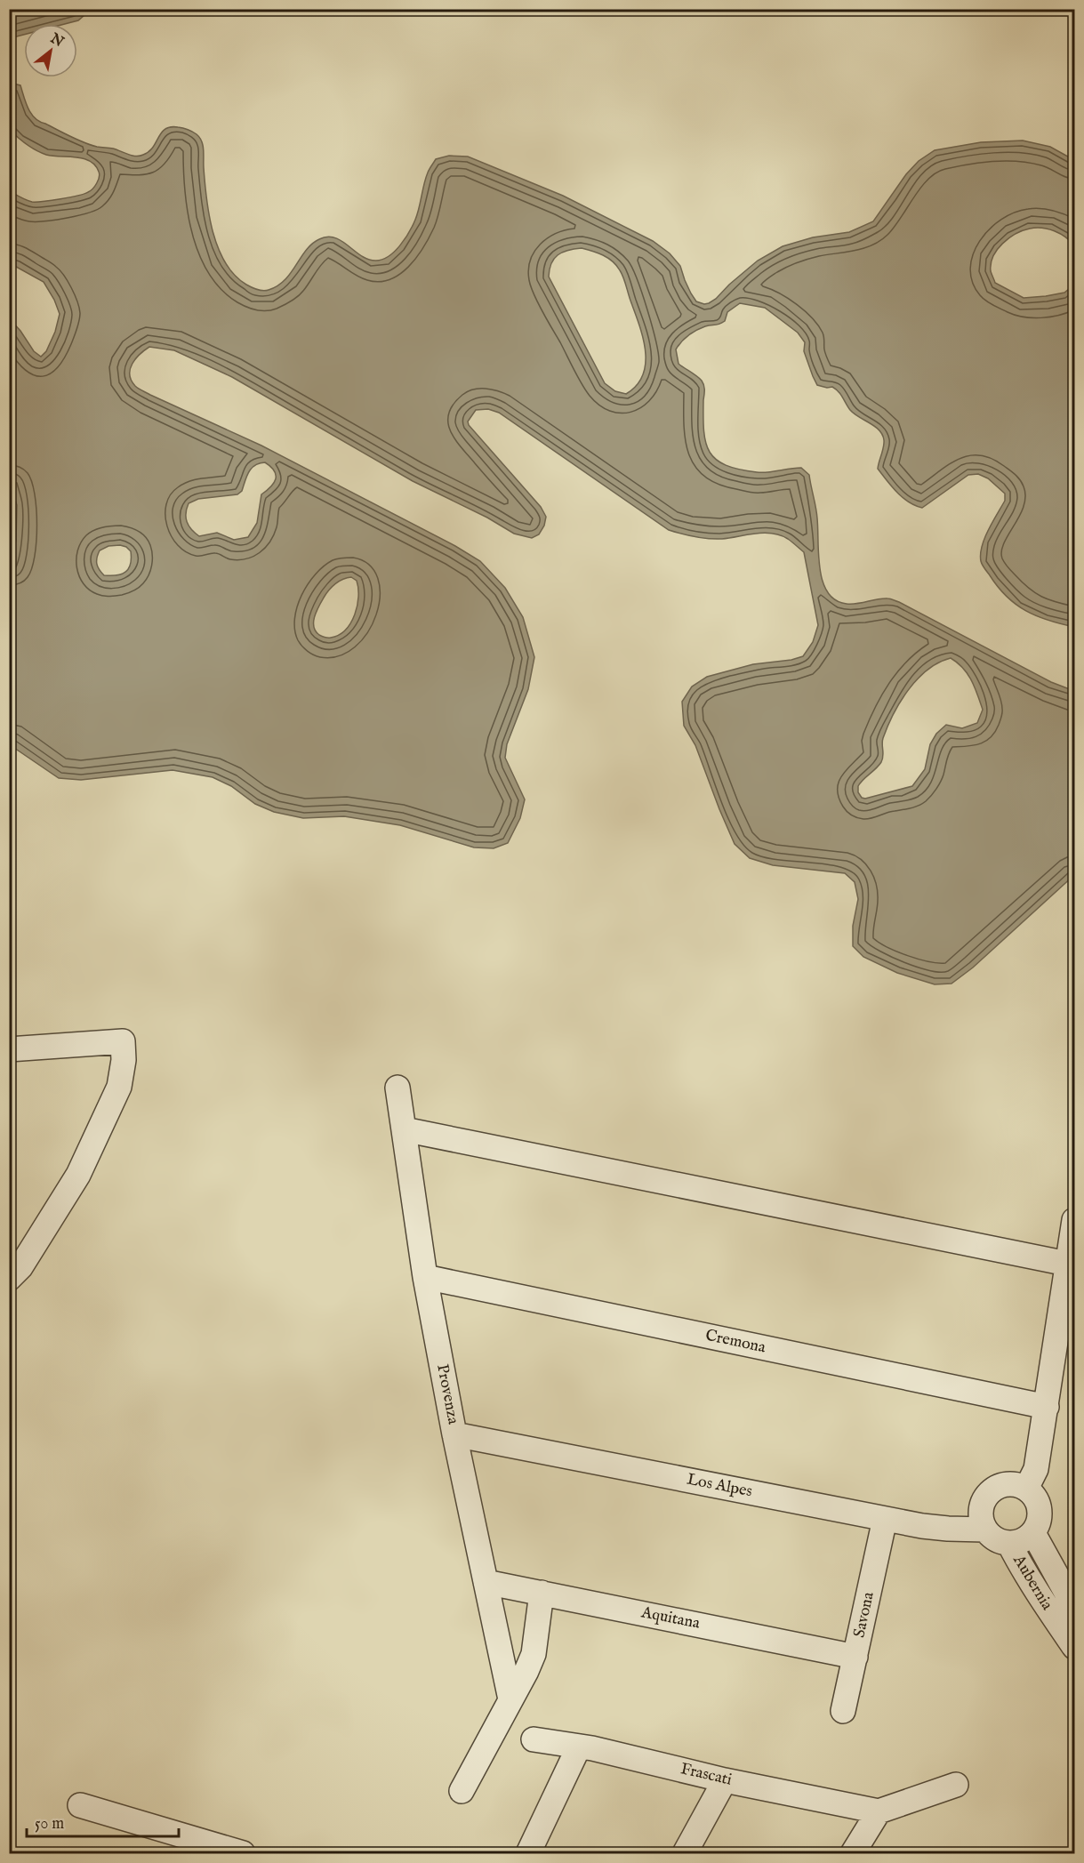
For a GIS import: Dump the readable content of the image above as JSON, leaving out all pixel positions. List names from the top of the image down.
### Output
{
  "streets": {
    "street": [
      "Cremona",
      "Provenza",
      "Los Alpes",
      "Aubernia",
      "Savona",
      "Aquitana",
      "Frascati"
    ]
  },
  "crossings": [
    ["Cremona", "Provenza"],
    ["Provenza", "Los Alpes"],
    ["Provenza", "Aquitana"],
    ["Los Alpes", "Aubernia"],
    ["Los Alpes", "Savona"],
    ["Savona", "Aquitana"]
  ],
  "scale_bar": "50 m",
  "north": "top right"
}
